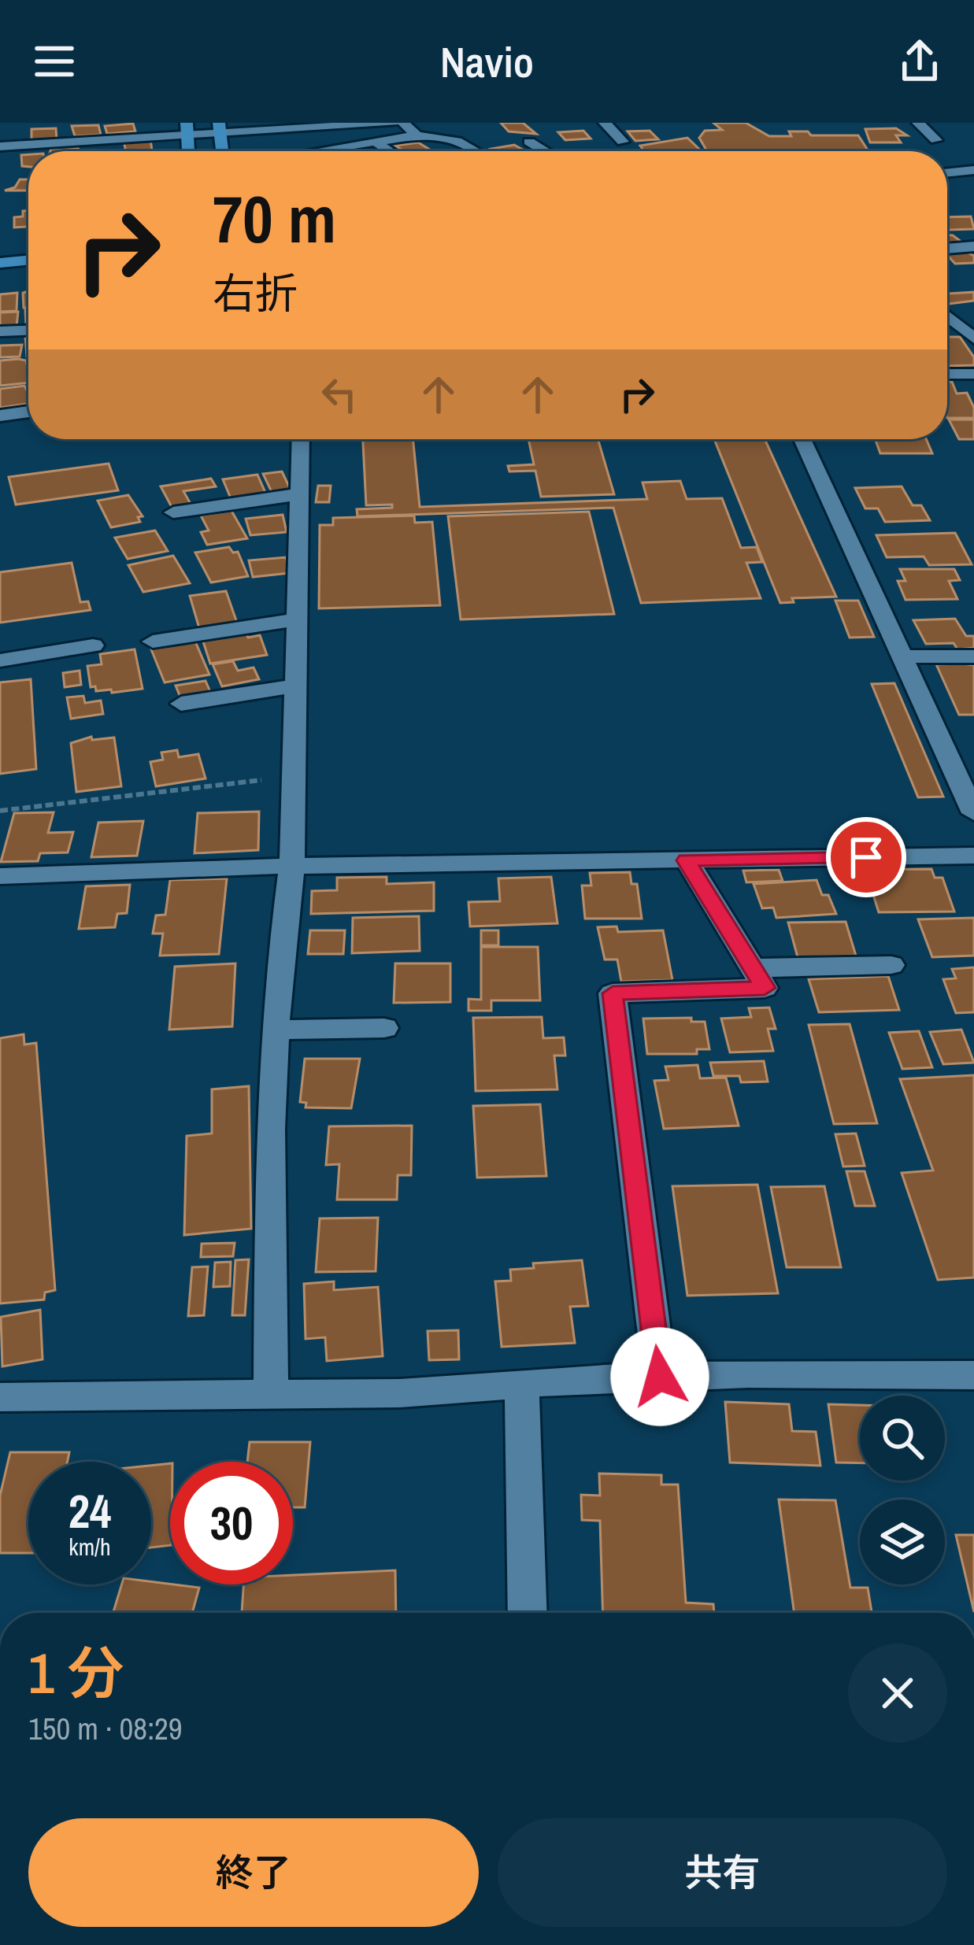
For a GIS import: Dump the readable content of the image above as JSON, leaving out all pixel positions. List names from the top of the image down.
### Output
{
  "page": {
    "header": "Navio",
    "turn": ["70 m", "右折"],
    "speed": "24 km/h",
    "limit": "30",
    "heading": ["1 分", "150 m · 08:29"],
    "buttons": ["終了", "共有"]
  }
}
